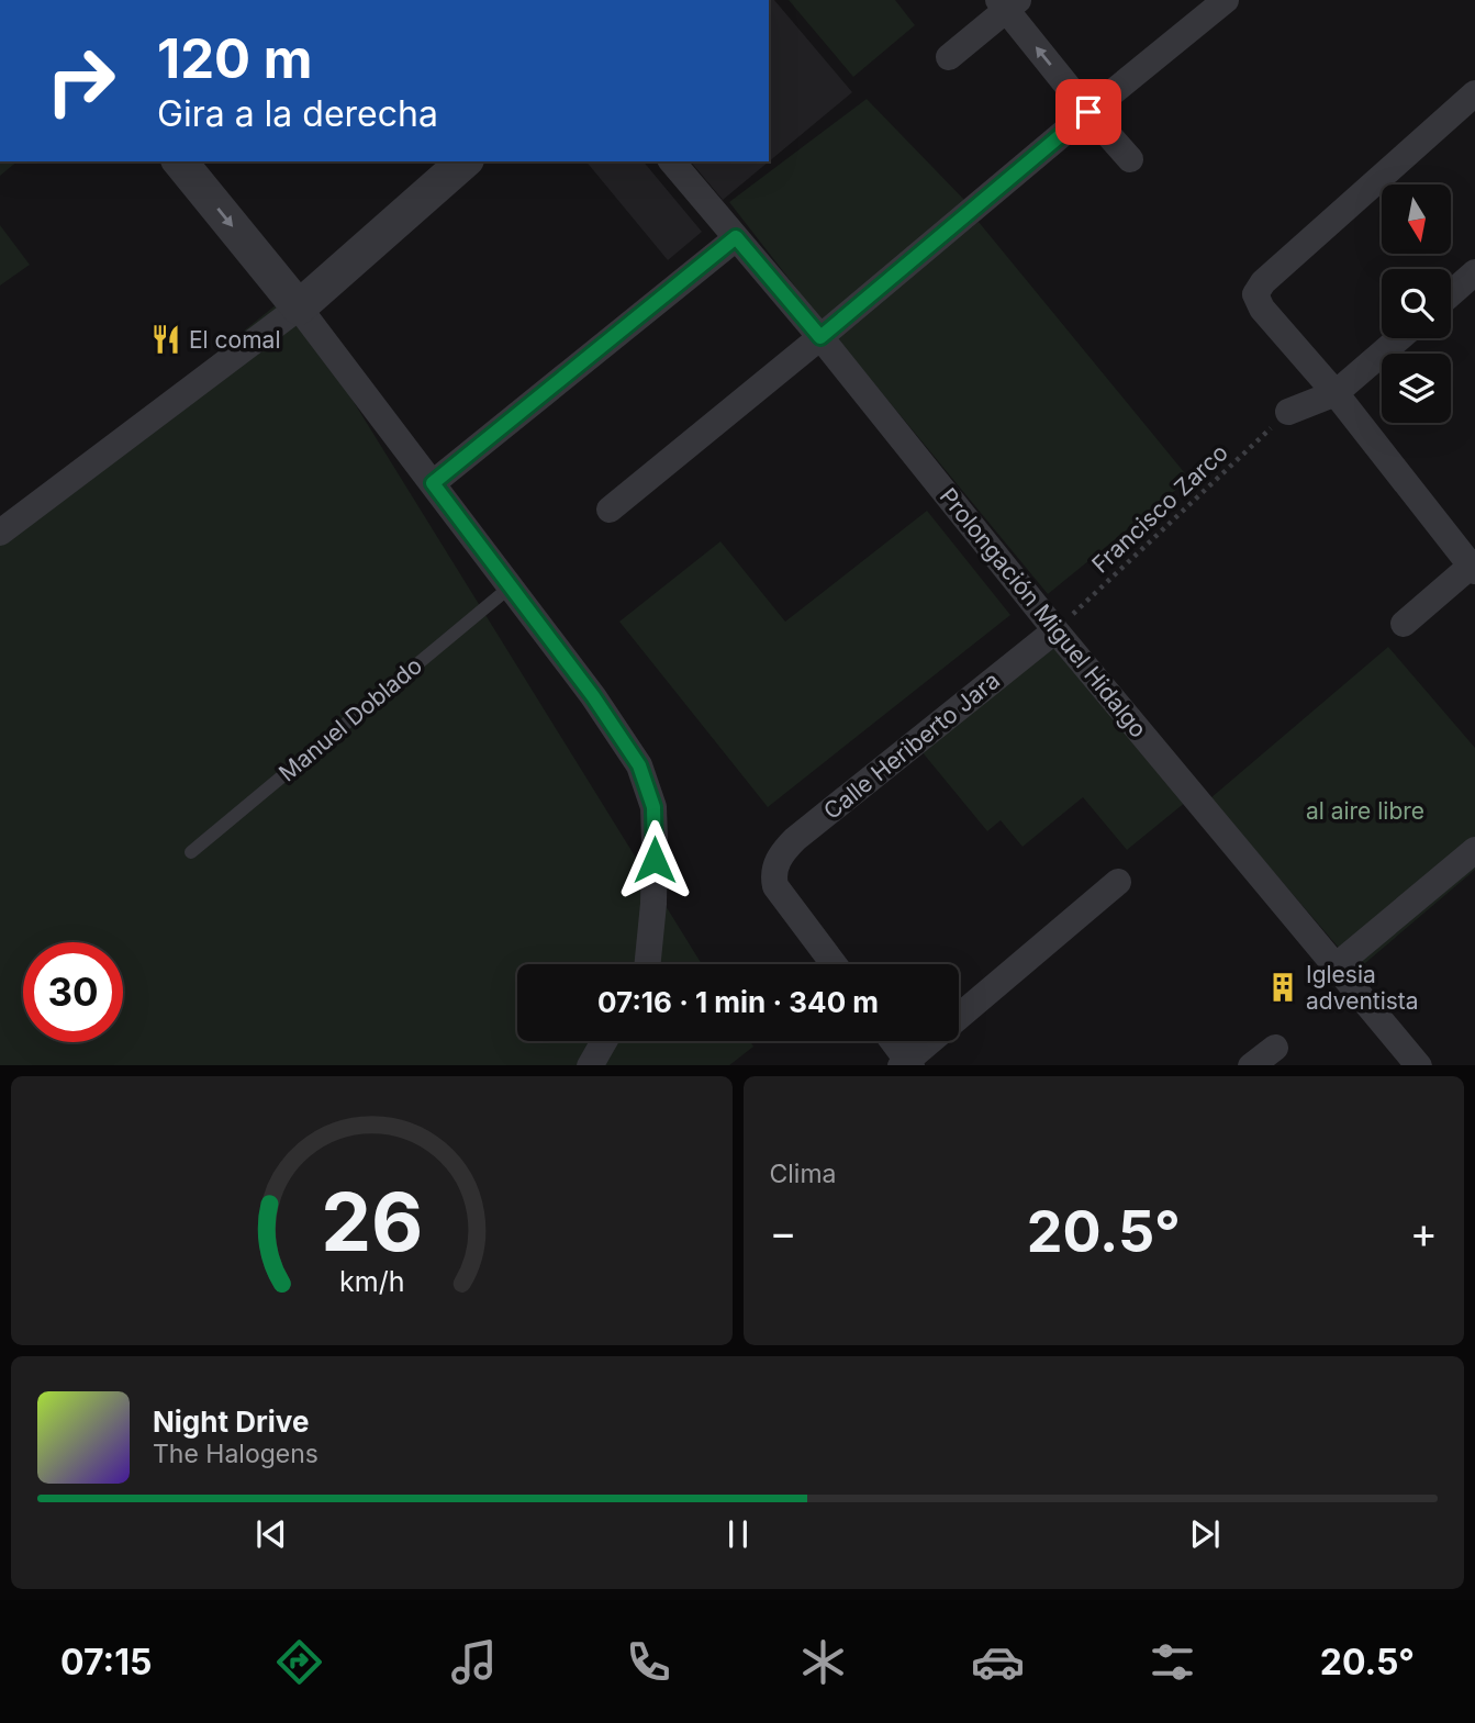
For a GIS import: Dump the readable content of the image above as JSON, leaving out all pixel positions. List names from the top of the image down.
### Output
{
  "streets": {
    "street": ["Prolongación Miguel Hidalgo", "Calle Heriberto Jara"],
    "lane": ["Manuel Doblado"],
    "path": ["Francisco Zarco"]
  },
  "crossings": [
    ["Francisco Zarco", "Prolongación Miguel Hidalgo"],
    ["Francisco Zarco", "Calle Heriberto Jara"],
    ["Prolongación Miguel Hidalgo", "Calle Heriberto Jara"]
  ],
  "parks": ["al aire libre"],
  "places": {
    "restaurant": ["El comal"],
    "building": ["Iglesia adventista"]
  },
  "north": "bottom",
  "page": {
    "turn": ["120 m", "Gira a la derecha"],
    "limit": "30",
    "trip": "07:16 · 1 min · 340 m",
    "tile": "Clima",
    "heat": ["−", "20.5°", "+"],
    "song": ["Night Drive", "The Halogens"],
    "tabs": ["07:15", "20.5°"],
    "gauge": ["26", "km/h"]
  }
}
